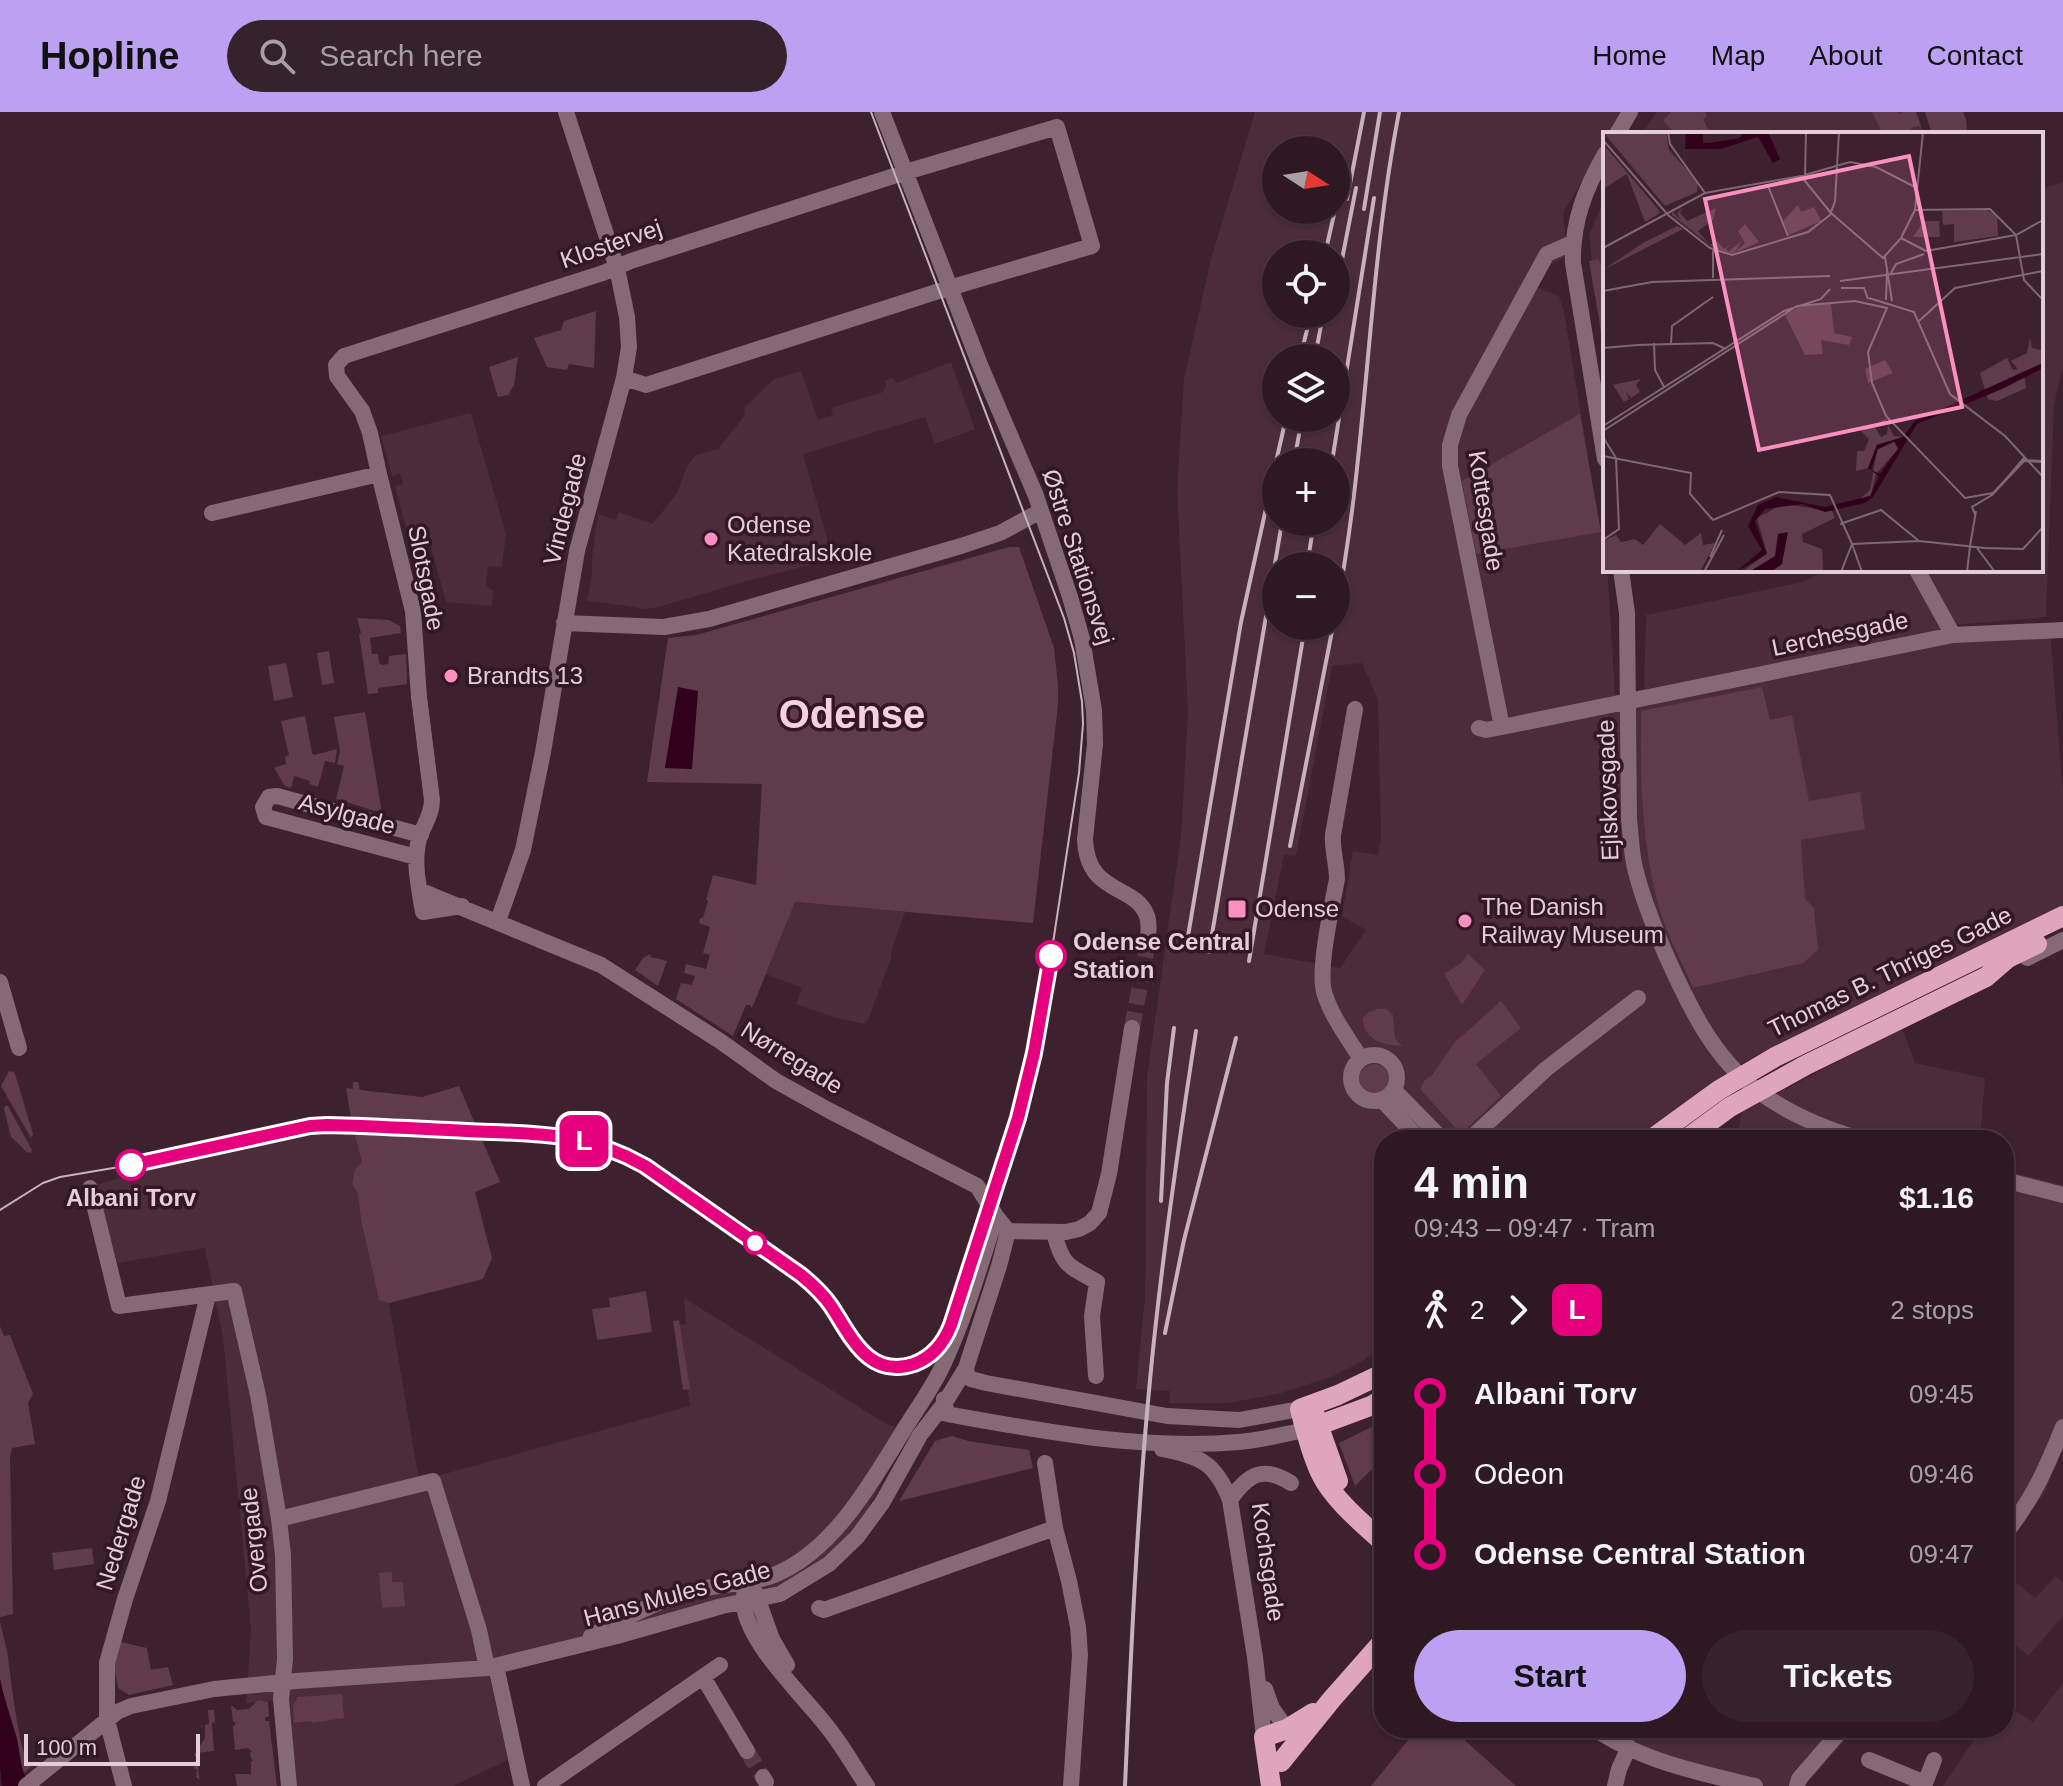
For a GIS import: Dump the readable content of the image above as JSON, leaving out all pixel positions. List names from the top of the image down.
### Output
{
  "streets": {
    "main road": ["Thomas B. Thriges Gade", "Kochsgade"],
    "street": [
      "Klostervej",
      "Vindegade",
      "Kottesgade",
      "Østre Stationsvej",
      "Slotsgade",
      "Lerchesgade",
      "Ejlskovsgade",
      "Asylgade",
      "Nørregade",
      "Nedergade",
      "Overgade",
      "Hans Mules Gade"
    ]
  },
  "crossings": [
    ["Klostervej", "Vindegade"],
    ["Klostervej", "Østre Stationsvej"],
    ["Klostervej", "Slotsgade"],
    ["Vindegade", "Asylgade"],
    ["Slotsgade", "Asylgade"],
    ["Lerchesgade", "Ejlskovsgade"],
    ["Ejlskovsgade", "Thomas B. Thriges Gade"],
    ["Asylgade", "Nørregade"],
    ["Nedergade", "Overgade"],
    ["Nedergade", "Hans Mules Gade"],
    ["Overgade", "Hans Mules Gade"]
  ],
  "districts": ["Odense"],
  "places": {
    "other": [
      "Odense Katedralskole",
      "Brandts 13",
      "The Danish Railway Museum",
      "Odense Central Station",
      "Albani Torv"
    ],
    "transit": ["Odense"]
  },
  "lines": ["tram line L"],
  "scale_bar": "100 m",
  "north": "right",
  "page": {
    "header": "Hopline",
    "search": "Search here",
    "nav": [
      "Home",
      "Map",
      "About",
      "Contact"
    ],
    "on_map": "L",
    "map_buttons": ["+", "−"],
    "heading": ["4 min", "09:43 – 09:47 · Tram", "$1.16"],
    "legs": ["2", "L", "2 stops"],
    "list": [
      {
        "name": "Albani Torv",
        "value": "09:45"
      },
      {
        "name": "Odeon",
        "value": "09:46"
      },
      {
        "name": "Odense Central Station",
        "value": "09:47"
      }
    ],
    "buttons": ["Start", "Tickets"],
    "scale": "100 m"
  }
}
